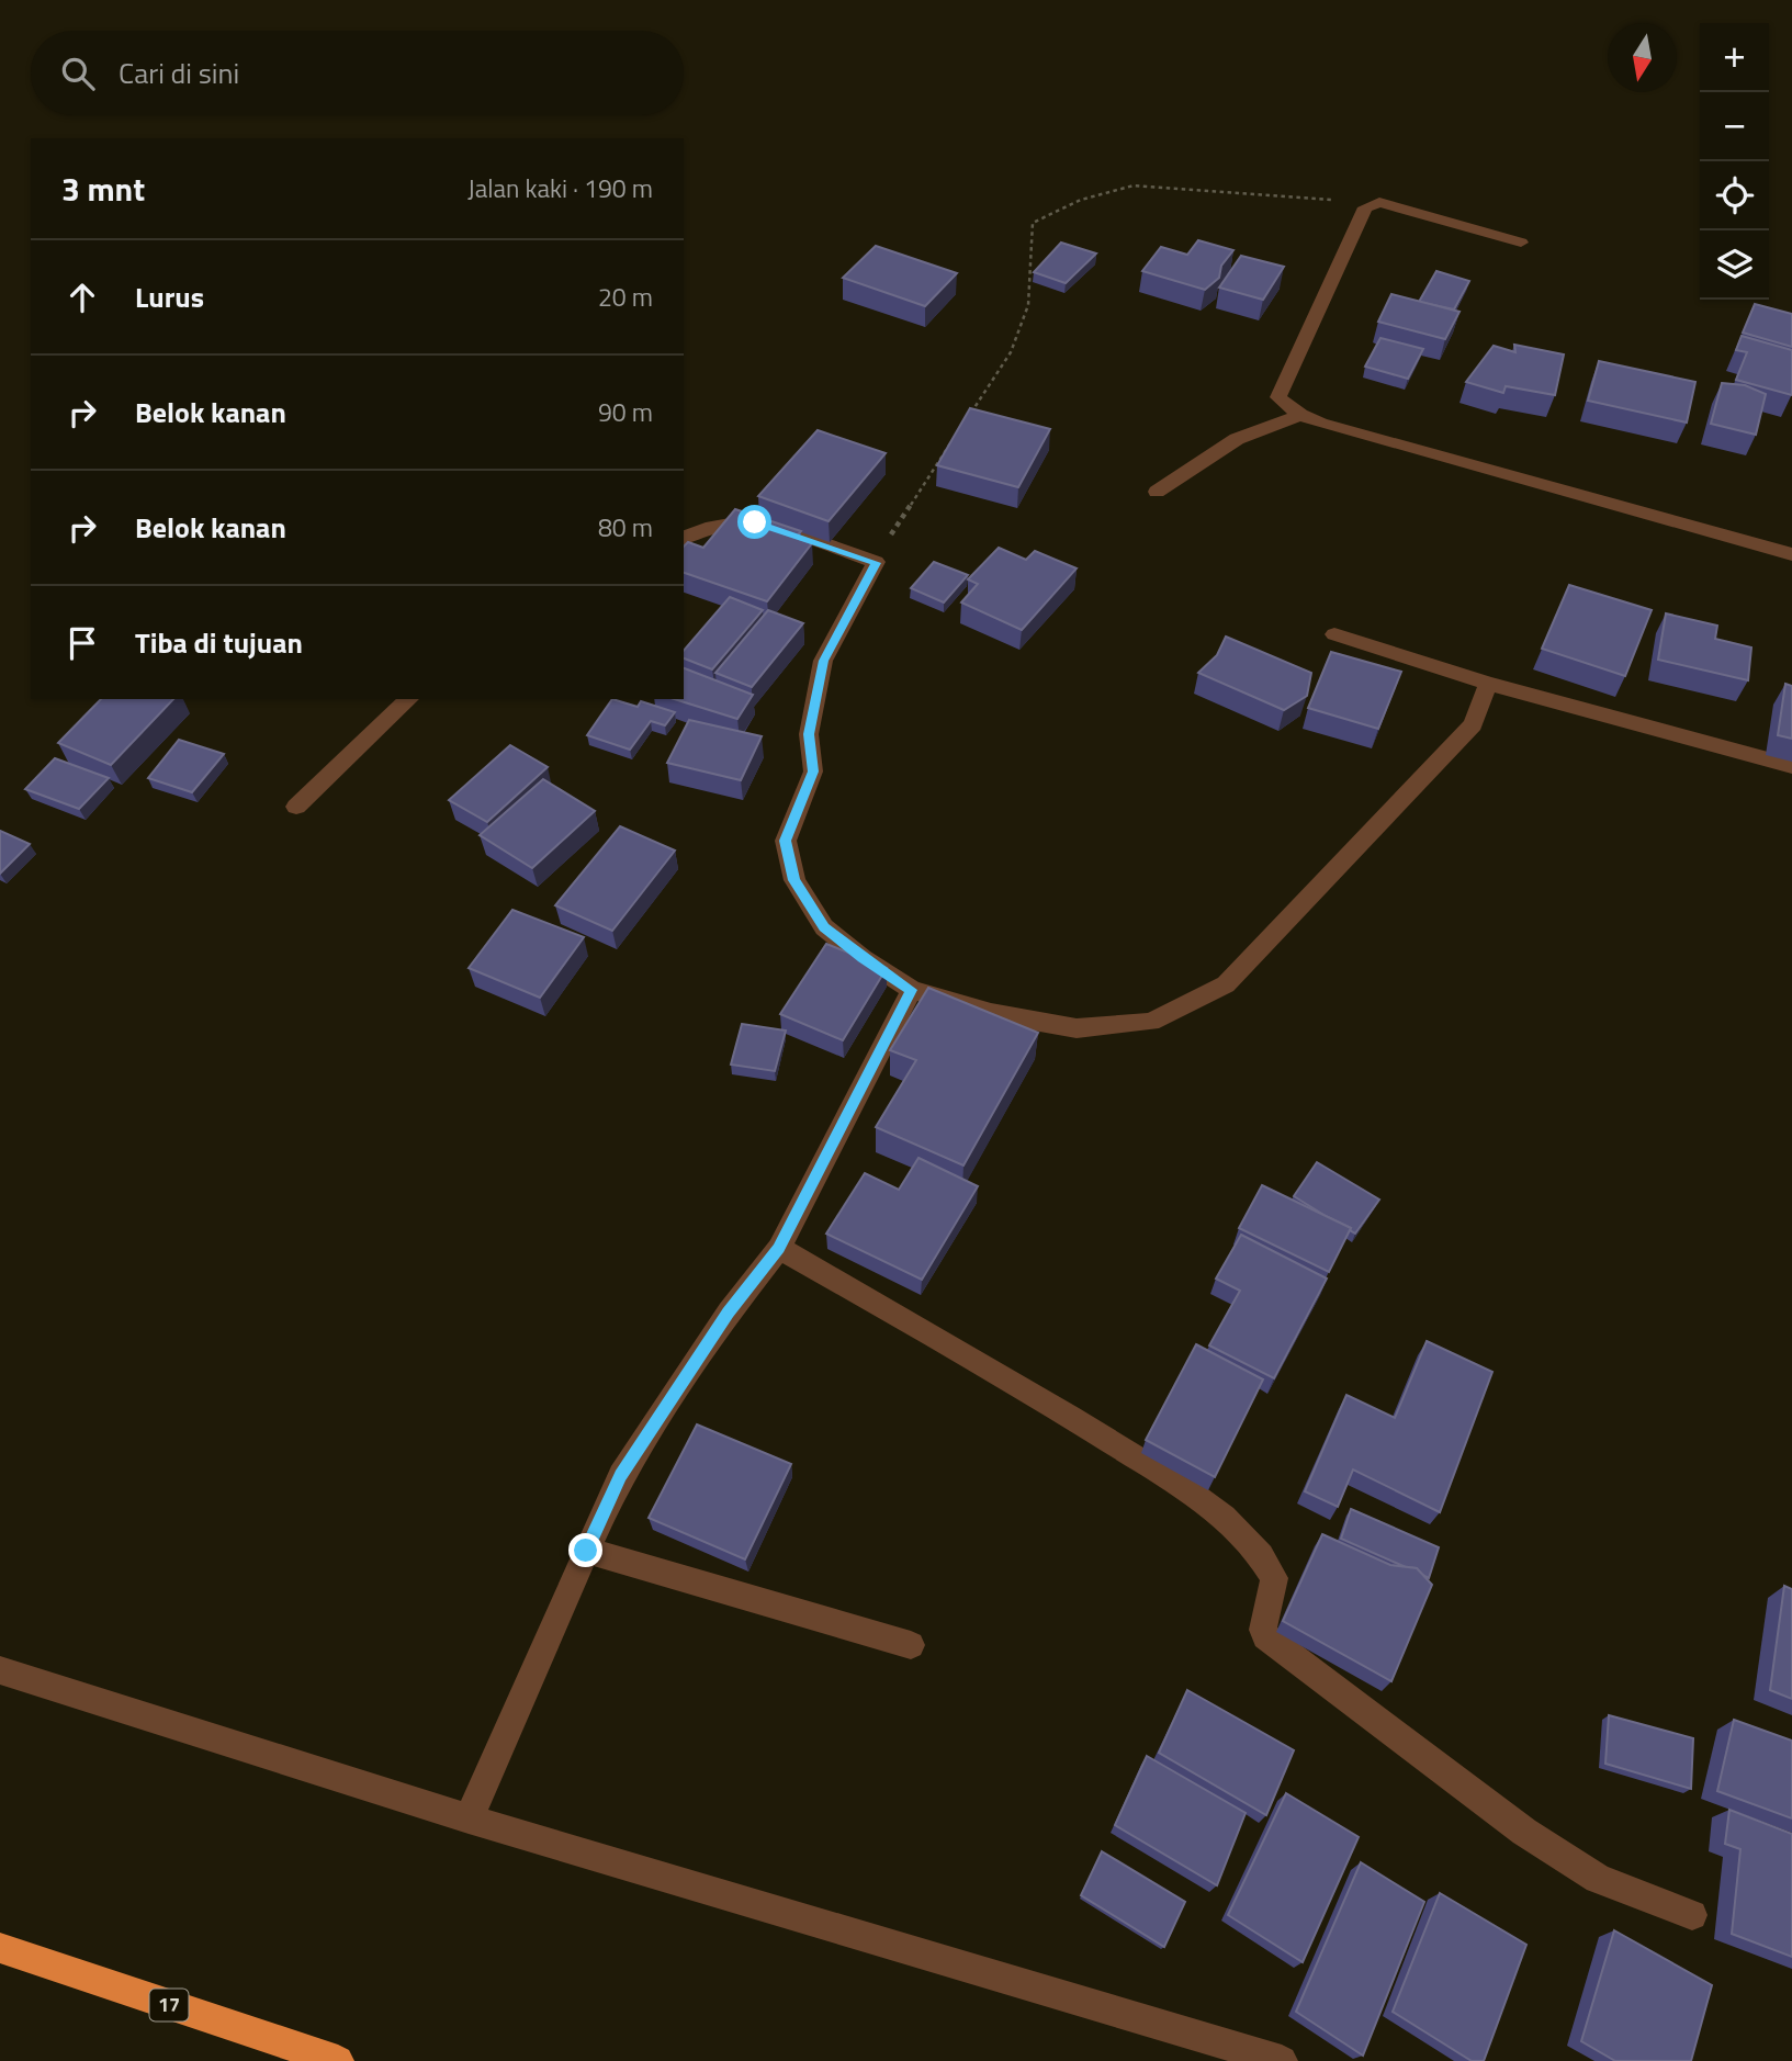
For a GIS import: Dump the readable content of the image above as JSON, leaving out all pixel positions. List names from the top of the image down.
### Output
{
  "streets": {
    "highway": ["17"]
  },
  "north": "bottom",
  "page": {
    "map_buttons": ["+", "−"],
    "search": "Cari di sini",
    "heading": ["3 mnt", "Jalan kaki · 190 m"],
    "list": [
      ["Lurus", "20 m"],
      ["Belok kanan", "90 m"],
      ["Belok kanan", "80 m"],
      "Tiba di tujuan"
    ]
  }
}
